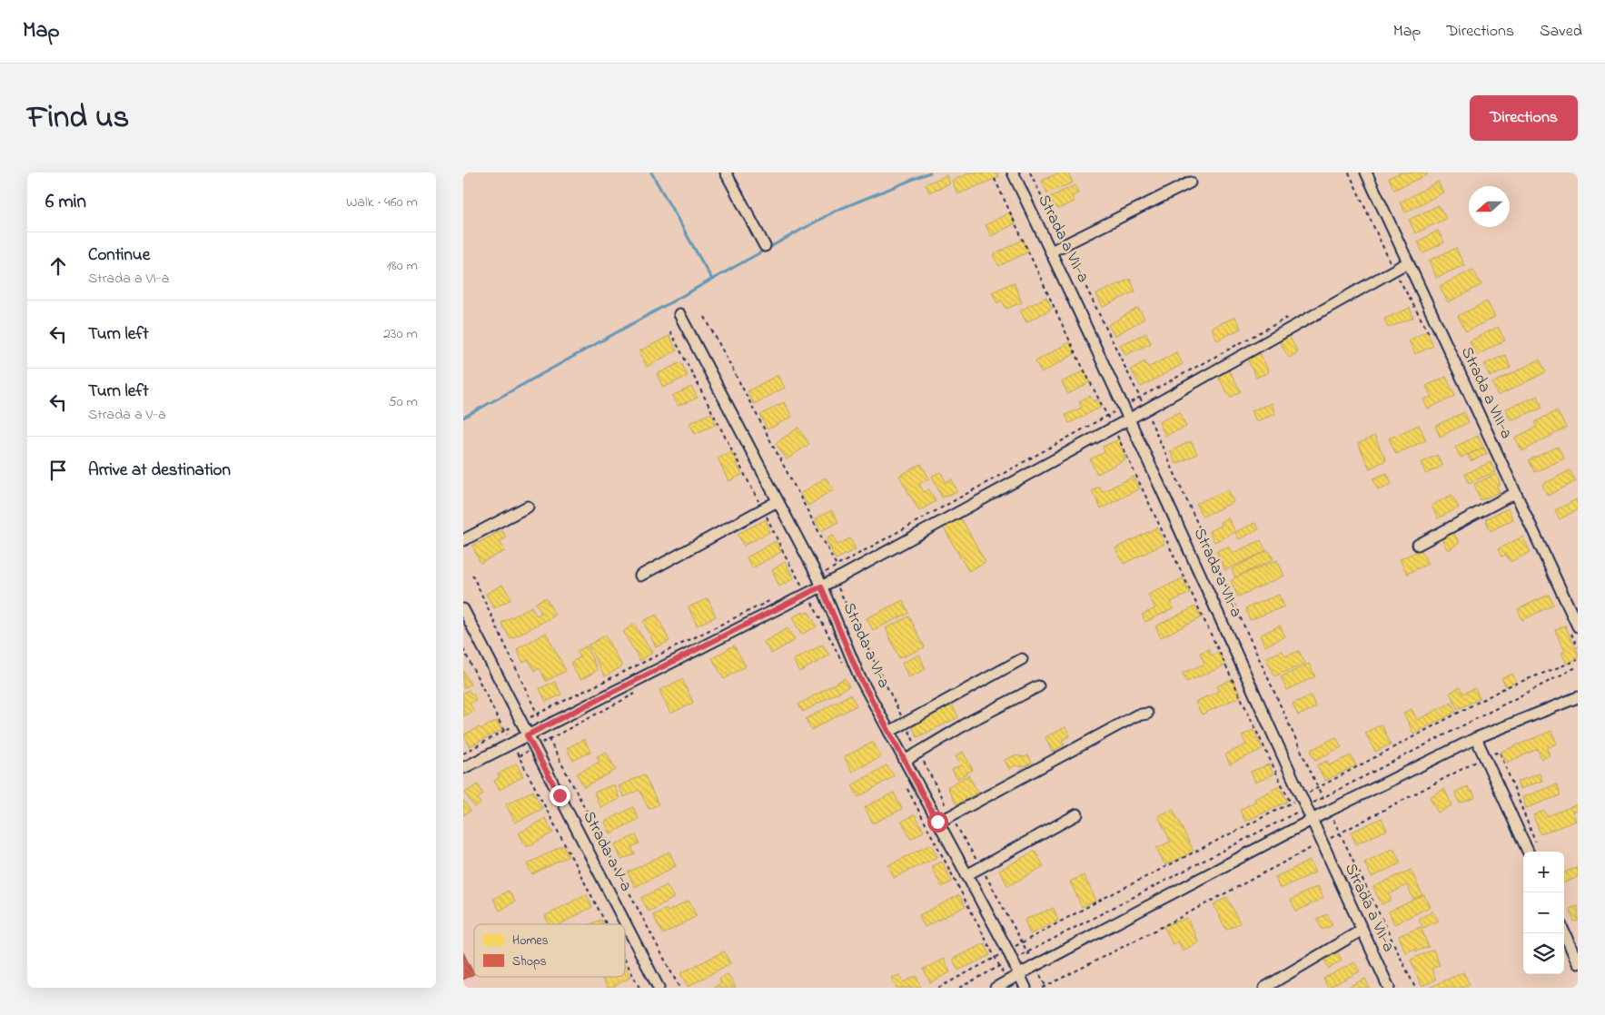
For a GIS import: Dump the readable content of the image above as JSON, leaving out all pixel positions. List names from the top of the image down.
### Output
{
  "streets": {
    "street": [
      "Strada a VII-a",
      "Strada a VIII-a",
      "Strada a VI-a",
      "Strada a V-a"
    ]
  },
  "legend": ["Homes", "Shops"],
  "north": "left",
  "page": {
    "header": "Map",
    "nav": ["Map", "Directions", "Saved"],
    "title": "Find us",
    "buttons": "Directions",
    "heading": ["6 min", "Walk · 460 m"],
    "list": [
      ["Continue", "Strada a VI-a", "180 m"],
      ["Turn left", "230 m"],
      ["Turn left", "Strada a V-a", "50 m"],
      "Arrive at destination"
    ],
    "map_buttons": ["+", "−"]
  }
}
